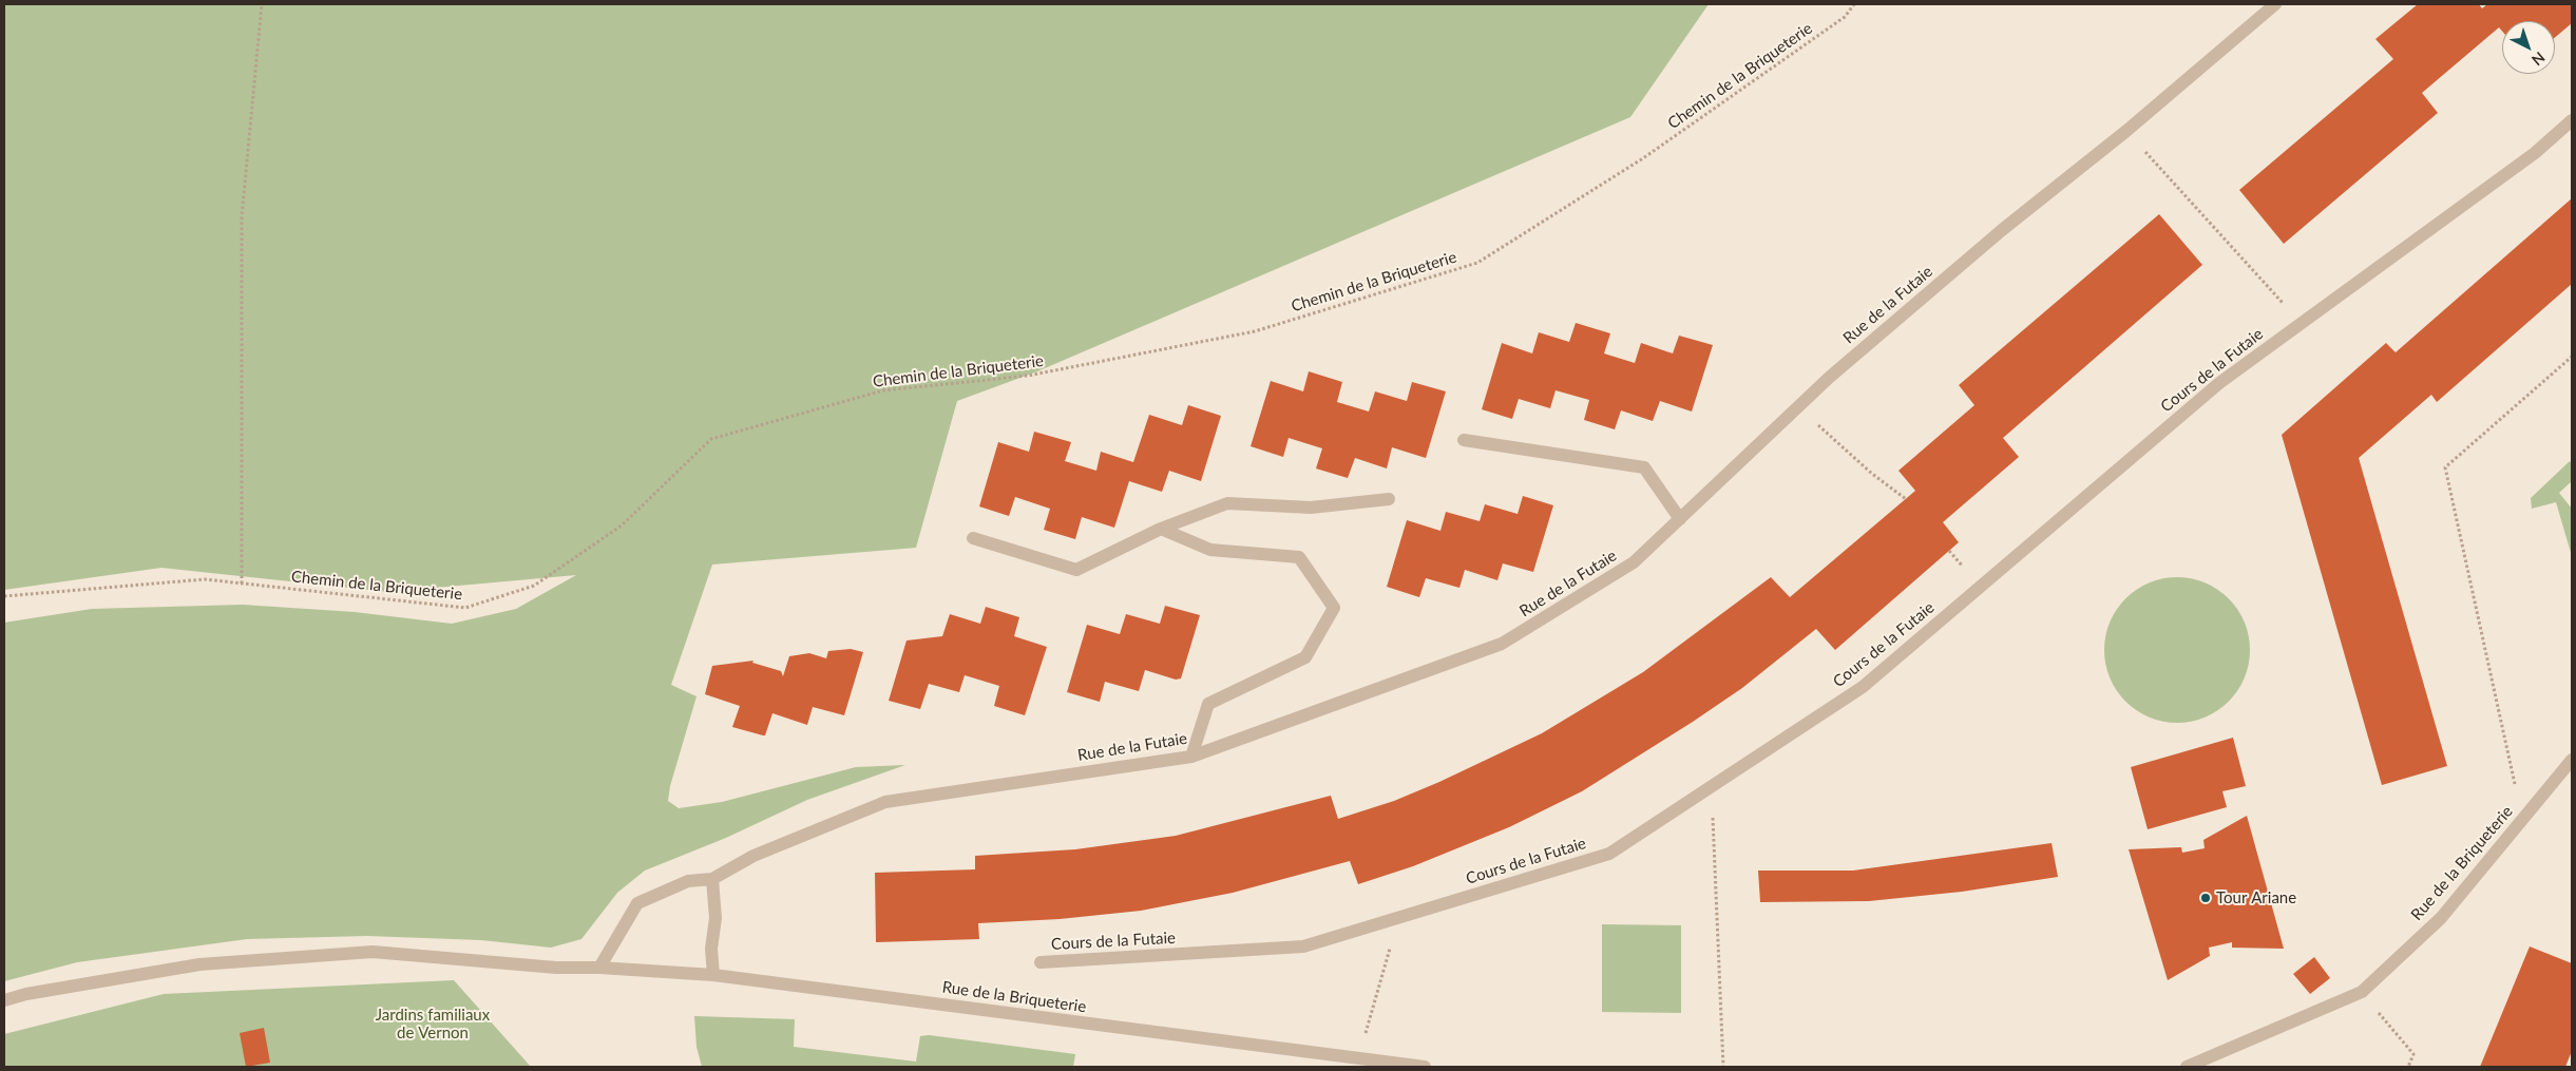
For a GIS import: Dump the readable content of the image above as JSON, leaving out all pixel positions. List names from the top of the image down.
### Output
{
  "streets": {
    "street": ["Rue de la Futaie", "Cours de la Futaie", "Rue de la Briqueterie"],
    "path": ["Chemin de la Briqueterie"]
  },
  "crossings": [
    ["Rue de la Futaie", "Rue de la Briqueterie"]
  ],
  "parks": ["Jardins familiaux de Vernon"],
  "places": ["Tour Ariane"],
  "north": "bottom right"
}
